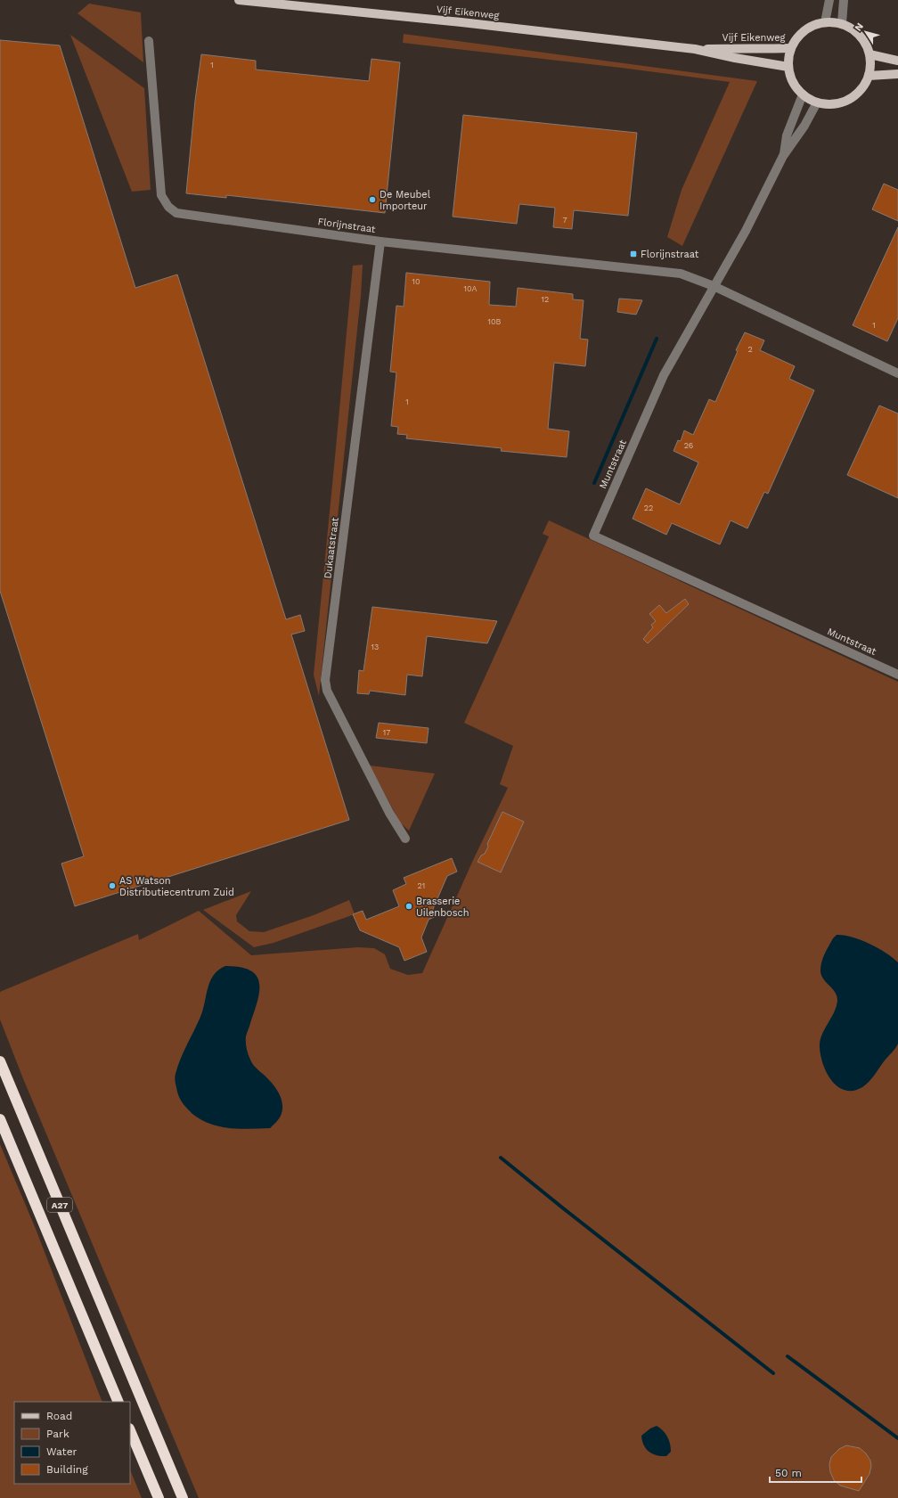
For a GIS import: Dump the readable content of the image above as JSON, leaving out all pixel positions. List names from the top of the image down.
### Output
{
  "streets": {
    "highway": ["A27"],
    "main road": ["Vijf Eikenweg"],
    "street": ["Florijnstraat", "Muntstraat", "Dukaatstraat"]
  },
  "crossings": [
    ["Florijnstraat", "Muntstraat"],
    ["Florijnstraat", "Dukaatstraat"]
  ],
  "places": {
    "other": ["De Meubel Importeur", "AS Watson Distributiecentrum Zuid", "Brasserie Uilenbosch"],
    "transit": ["Florijnstraat"]
  },
  "house_numbers": [
    "1",
    "7",
    "10",
    "10A",
    "12",
    "10B",
    "1",
    "2",
    "1",
    "26",
    "22",
    "13",
    "17",
    "21"
  ],
  "legend": [
    "Road",
    "Park",
    "Water",
    "Building"
  ],
  "scale_bar": "50 m",
  "north": "top left"
}
